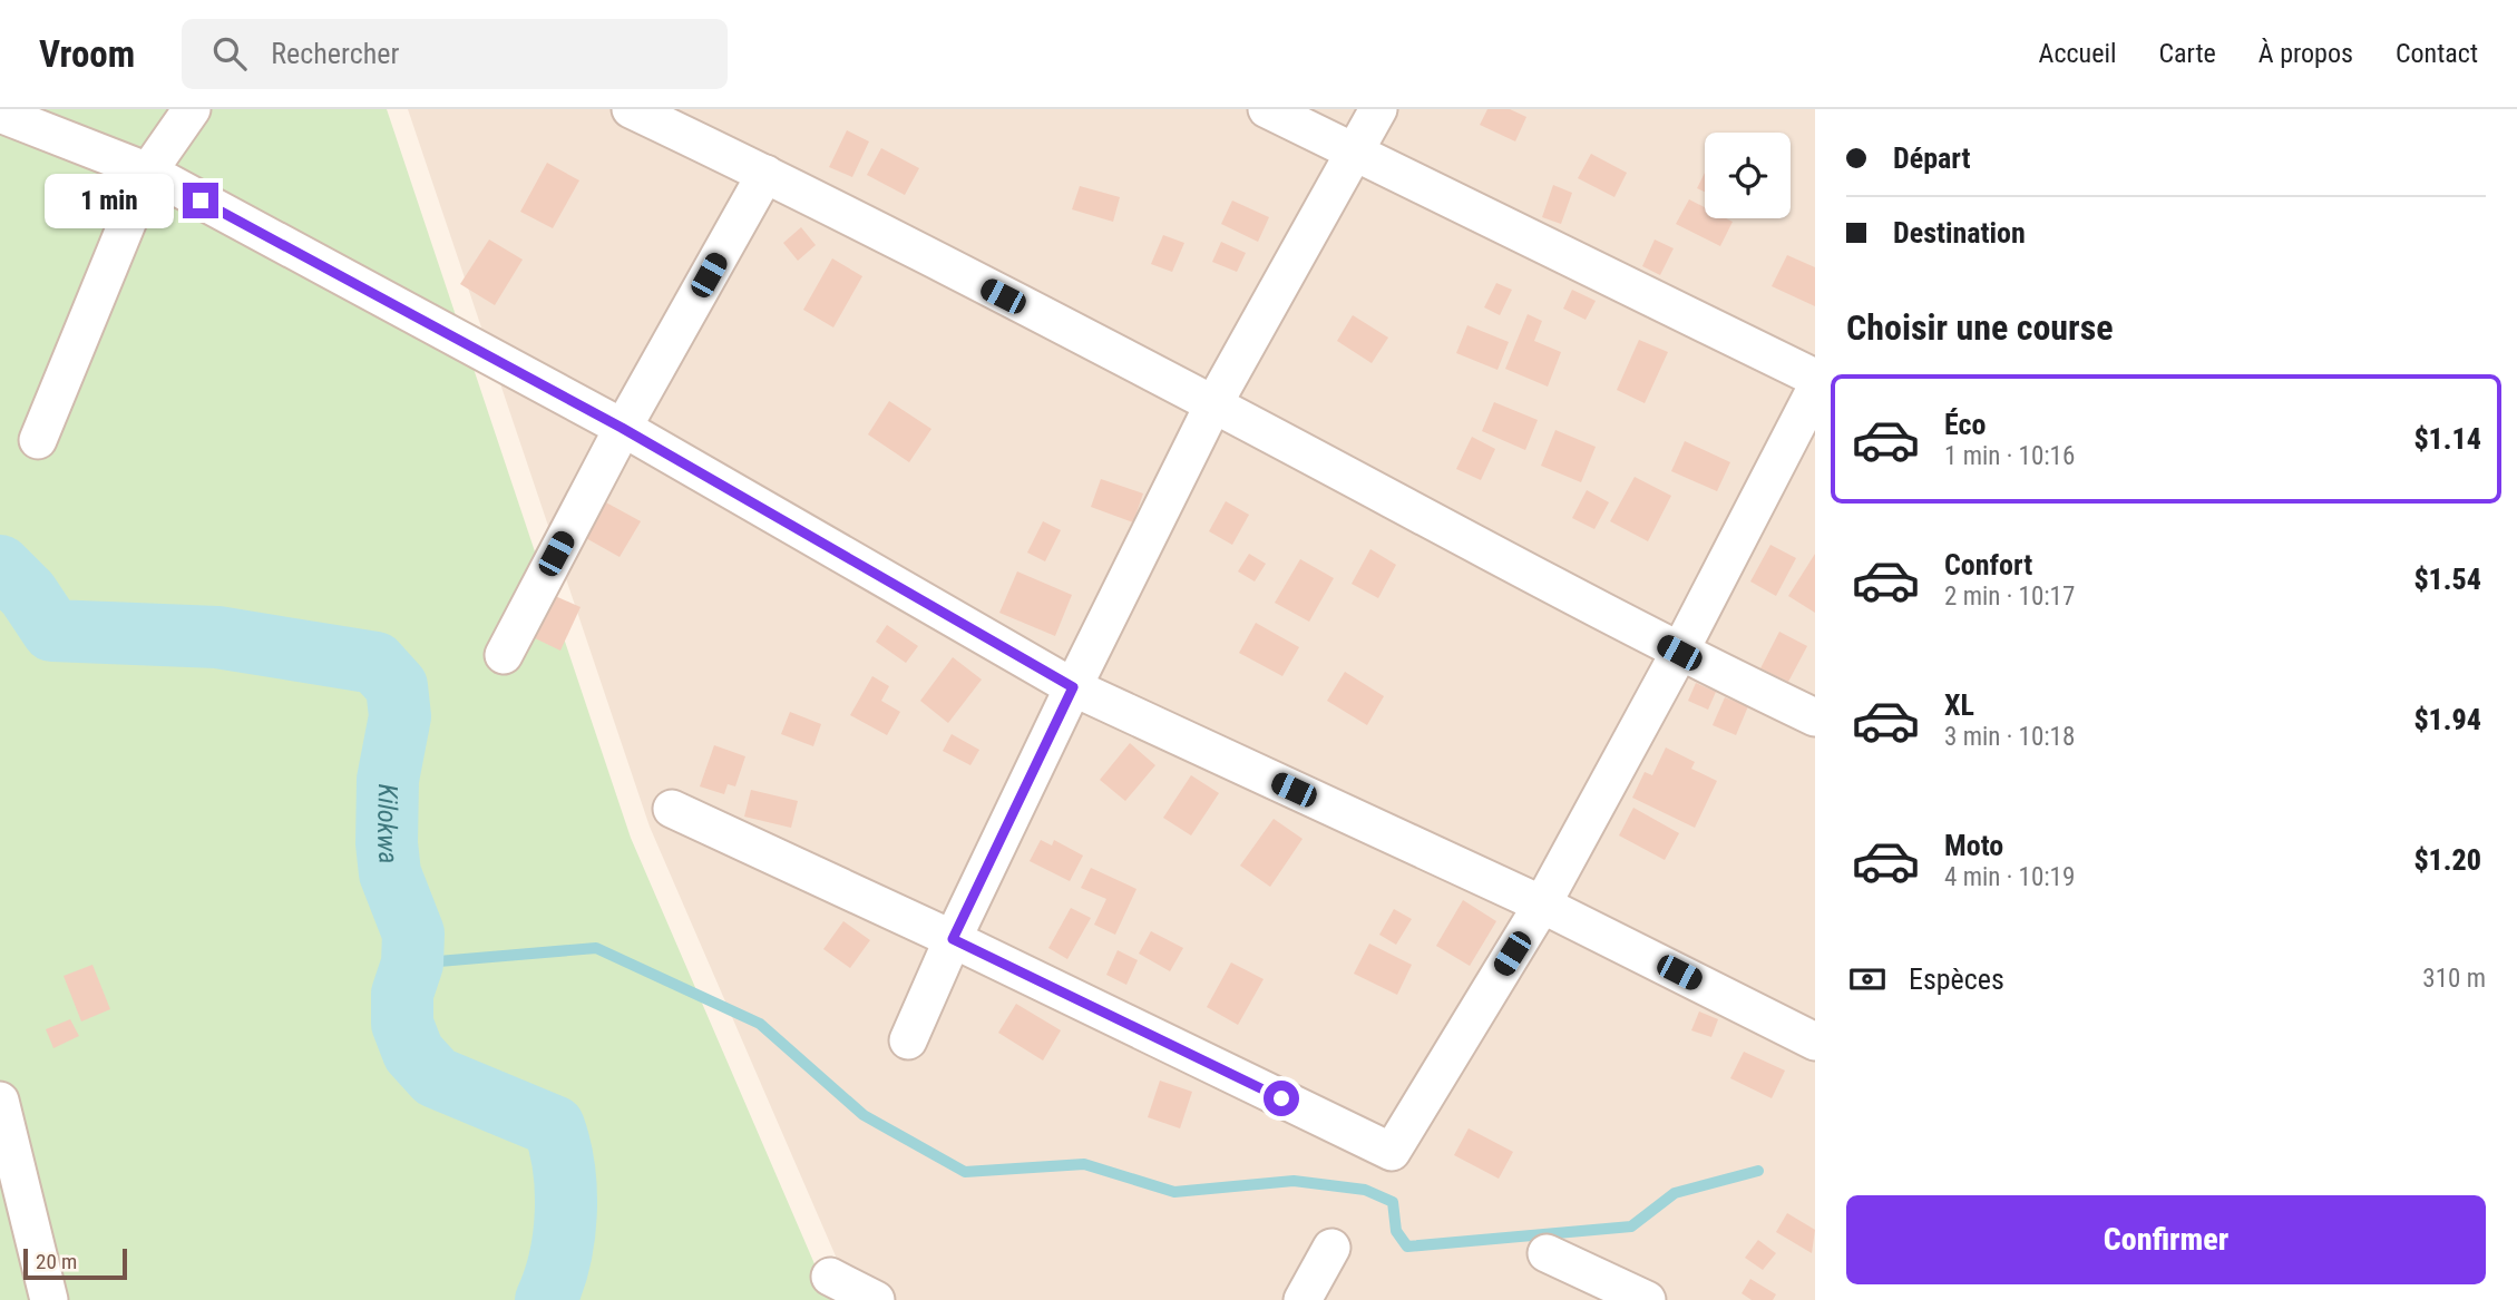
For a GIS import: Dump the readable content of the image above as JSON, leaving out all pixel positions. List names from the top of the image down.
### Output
{
  "water": ["Kilokwa"],
  "scale_bar": "20 m",
  "page": {
    "header": "Vroom",
    "search": "Rechercher",
    "nav": [
      "Accueil",
      "Carte",
      "À propos",
      "Contact"
    ],
    "banner": ["Départ", "Destination"],
    "bubble": "1 min",
    "heading": "Choisir une course",
    "list": [
      {
        "name": "Éco",
        "note": "1 min · 10:16",
        "value": "$1.14"
      },
      {
        "name": "Confort",
        "note": "2 min · 10:17",
        "value": "$1.54"
      },
      {
        "name": "XL",
        "note": "3 min · 10:18",
        "value": "$1.94"
      },
      {
        "name": "Moto",
        "note": "4 min · 10:19",
        "value": "$1.20"
      }
    ],
    "pay": ["Espèces", "310 m"],
    "buttons": "Confirmer",
    "scale": "20 m"
  }
}
